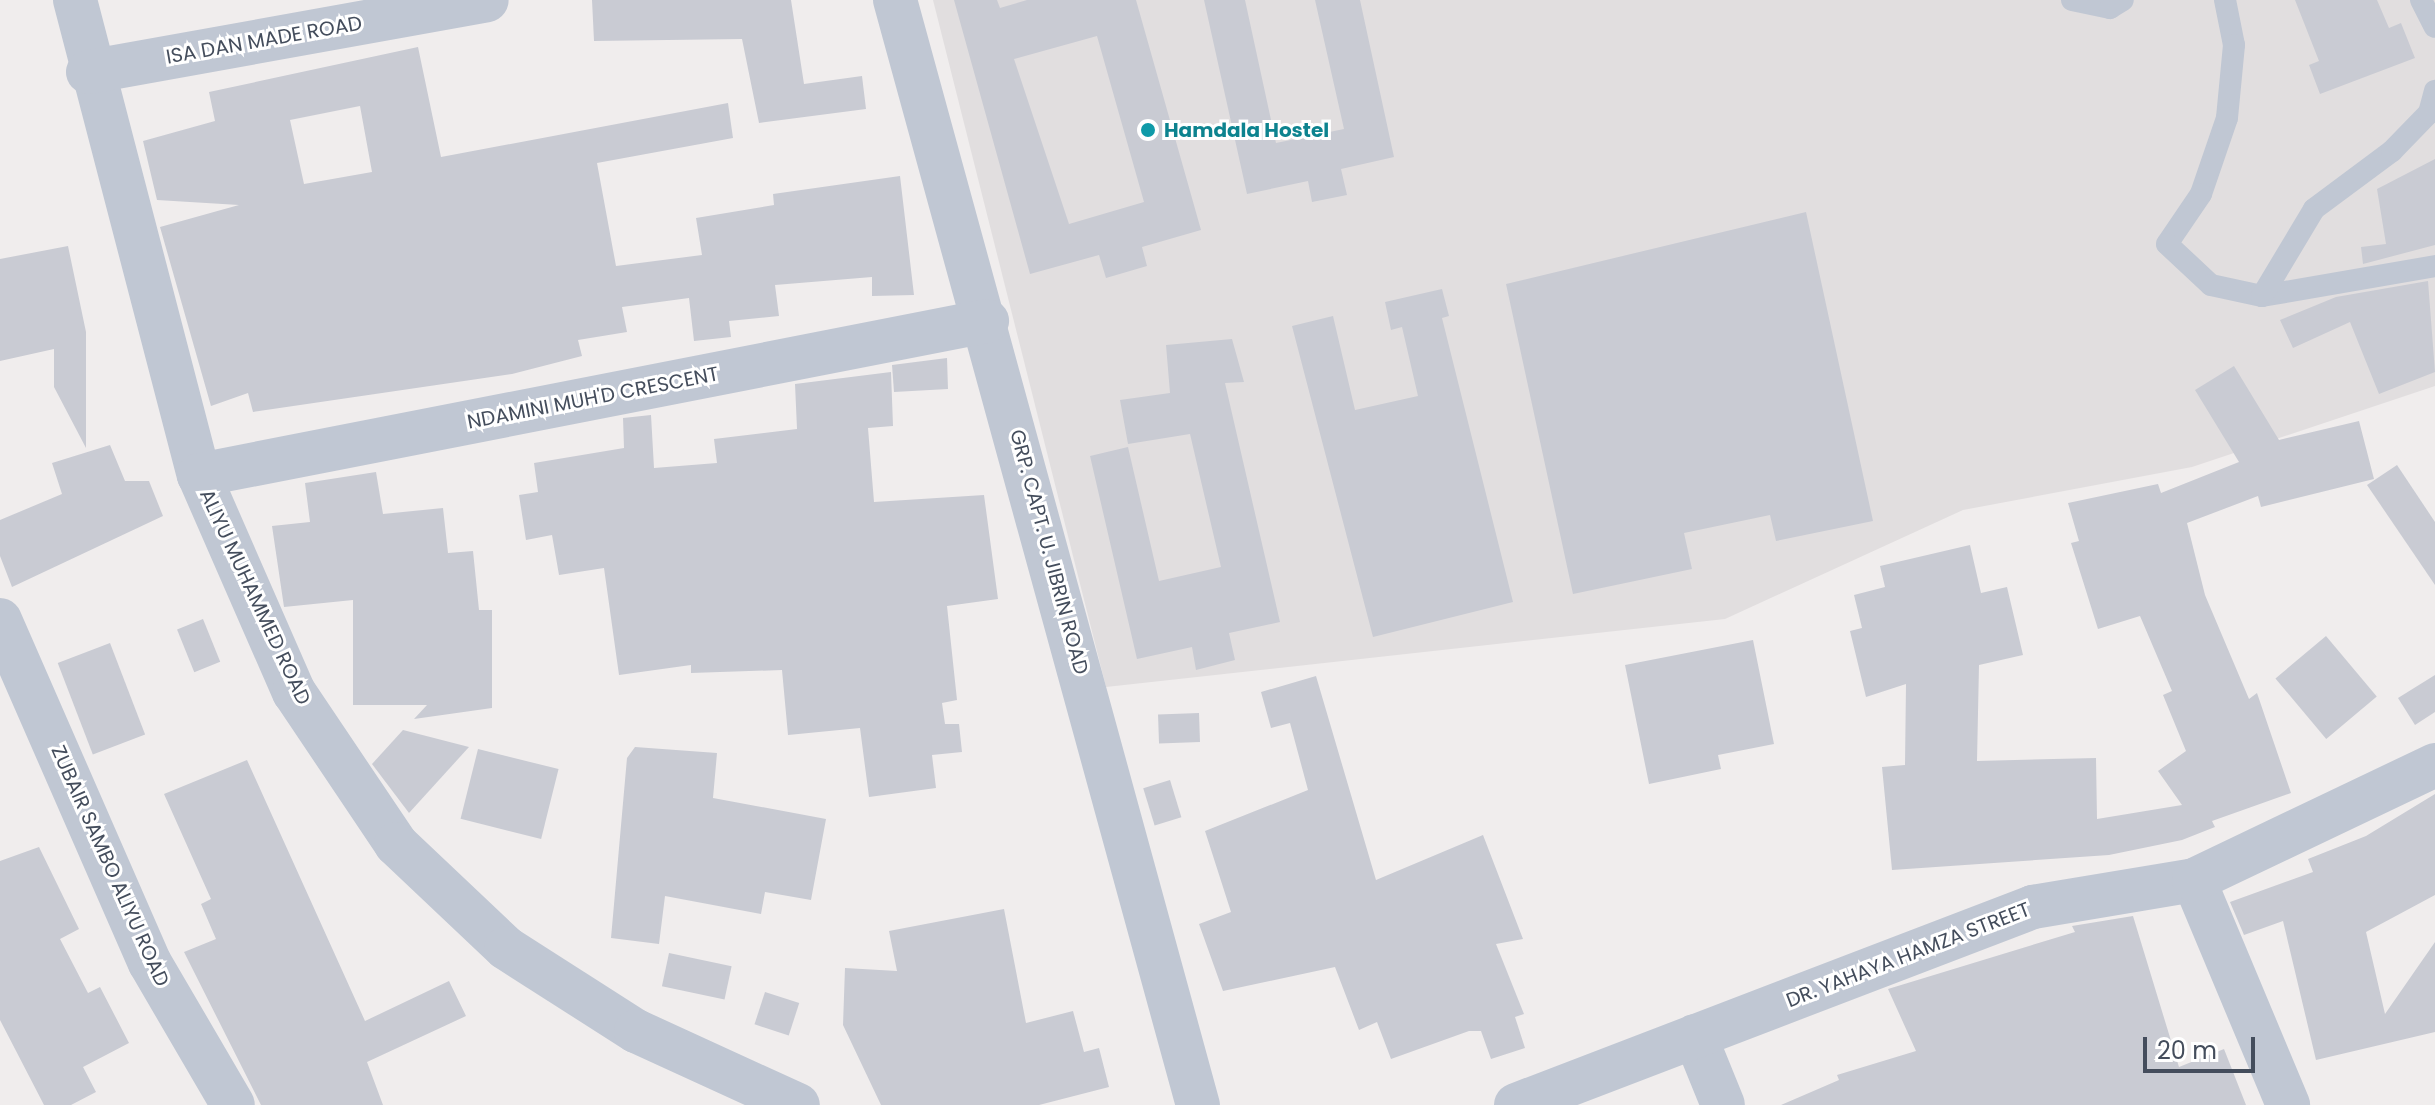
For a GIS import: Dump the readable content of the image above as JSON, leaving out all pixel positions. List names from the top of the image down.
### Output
{
  "streets": {
    "street": [
      "ISA DAN MADE ROAD",
      "NDAMINI MUH'D CRESCENT",
      "GRP. CAPT. U. JIBRIN ROAD",
      "ALIYU MUHAMMED ROAD",
      "ZUBAIR SAMBO ALIYU ROAD",
      "DR. YAHAYA HAMZA STREET"
    ]
  },
  "crossings": [
    ["ISA DAN MADE ROAD", "ALIYU MUHAMMED ROAD"],
    ["NDAMINI MUH'D CRESCENT", "GRP. CAPT. U. JIBRIN ROAD"],
    ["NDAMINI MUH'D CRESCENT", "ALIYU MUHAMMED ROAD"]
  ],
  "places": ["Hamdala Hostel"],
  "scale_bar": "20 m"
}
